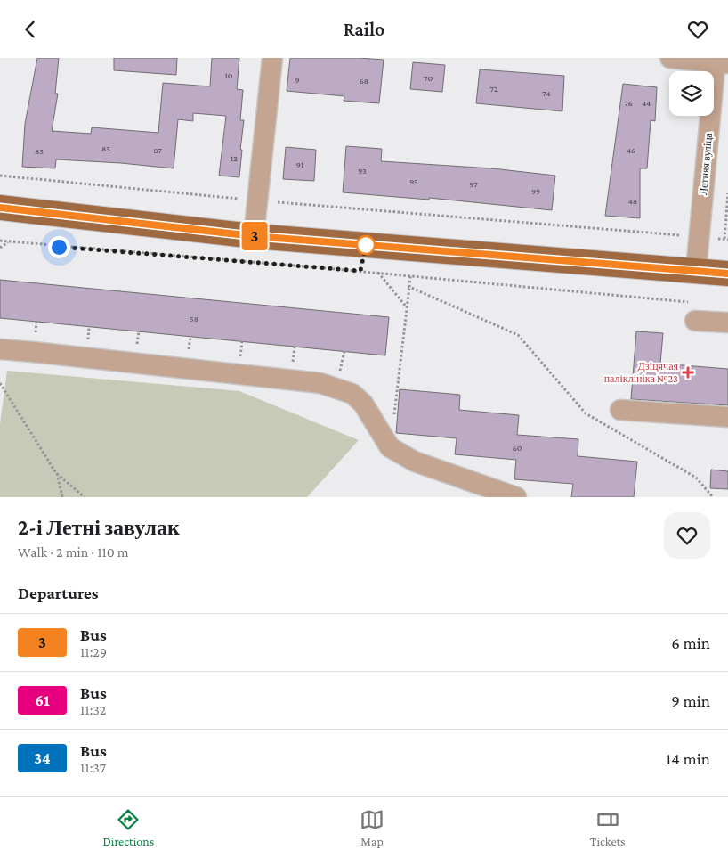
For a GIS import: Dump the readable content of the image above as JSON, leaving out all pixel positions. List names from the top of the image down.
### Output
{
  "streets": {
    "street": ["Летняя вуліца"]
  },
  "places": {
    "health": ["Дзіцячая паліклініка №23"]
  },
  "lines": ["bus line 3"],
  "house_numbers": [
    "10",
    "70",
    "9",
    "68",
    "72",
    "74",
    "76",
    "44",
    "85",
    "87",
    "46",
    "83",
    "12",
    "91",
    "93",
    "95",
    "97",
    "99",
    "48",
    "58",
    "60"
  ],
  "page": {
    "header": "Railo",
    "on_map": "3",
    "heading": [
      ["2-і Летні завулак", "Walk · 2 min · 110 m"],
      "Departures"
    ],
    "list": [
      {
        "mark": "3",
        "name": "Bus",
        "note": "11:29",
        "value": "6 min"
      },
      {
        "mark": "61",
        "name": "Bus",
        "note": "11:32",
        "value": "9 min"
      },
      {
        "mark": "34",
        "name": "Bus",
        "note": "11:37",
        "value": "14 min"
      }
    ],
    "tabs": ["Directions", "Map", "Tickets"]
  }
}
